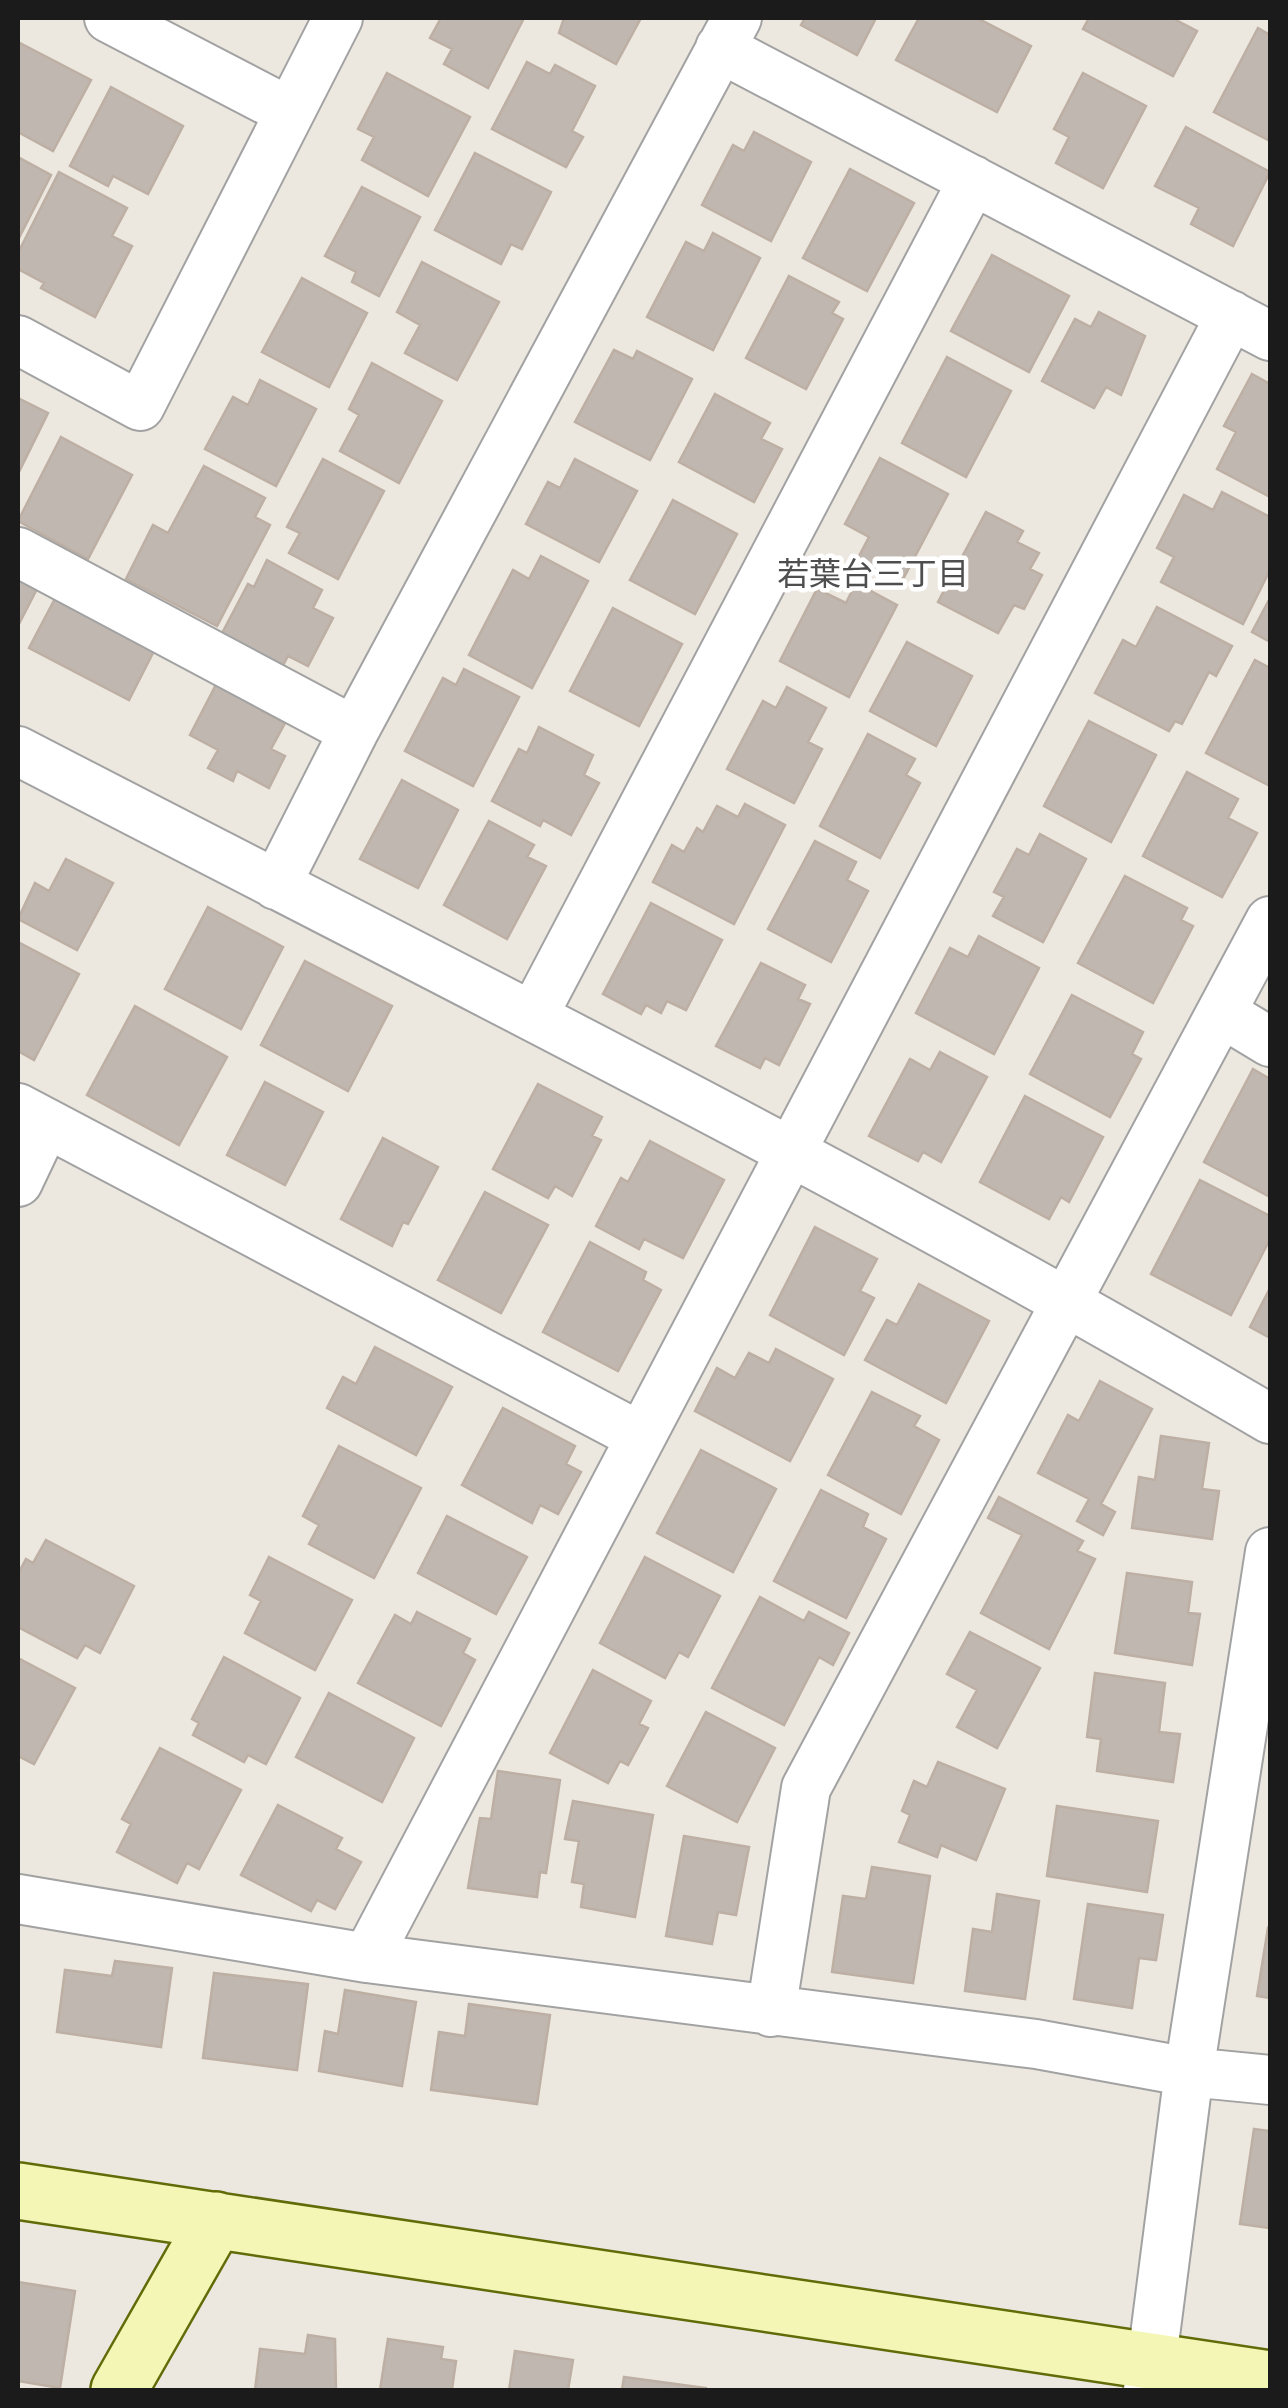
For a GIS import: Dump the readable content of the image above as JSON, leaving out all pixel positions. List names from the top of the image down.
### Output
{
  "districts": ["若葉台三丁目"]
}
